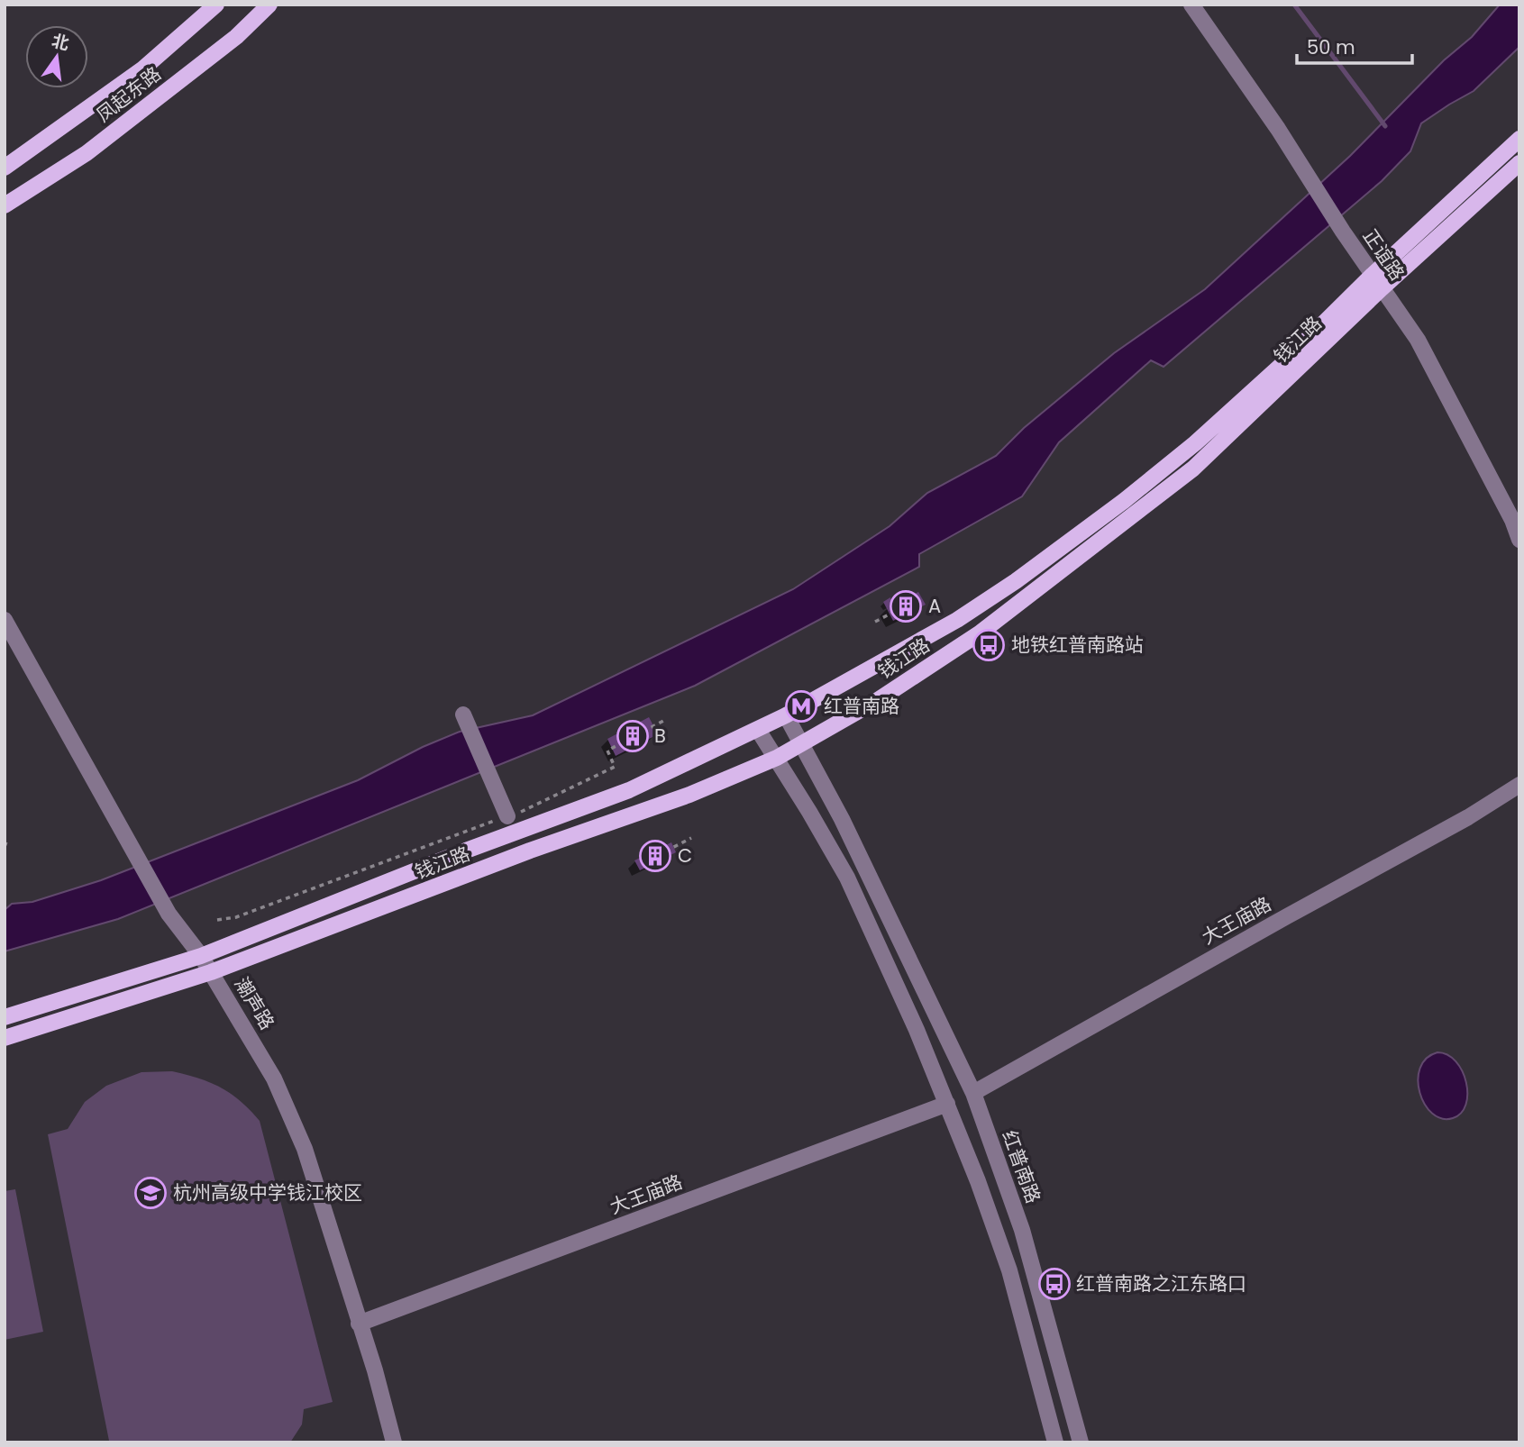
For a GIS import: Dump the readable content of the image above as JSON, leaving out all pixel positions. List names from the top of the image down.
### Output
{
  "streets": {
    "main road": ["凤起东路", "钱江路"],
    "street": [
      "正谊路",
      "大王庙路",
      "潮声路",
      "红普南路"
    ]
  },
  "crossings": [
    ["正谊路", "钱江路"],
    ["钱江路", "潮声路"],
    ["钱江路", "红普南路"],
    ["大王庙路", "潮声路"],
    ["大王庙路", "红普南路"]
  ],
  "places": {
    "building": ["A", "B", "C"],
    "bus stop": ["地铁红普南路站", "红普南路之江东路口"],
    "metro station": ["红普南路"],
    "school or university": ["杭州高级中学钱江校区"]
  },
  "scale_bar": "50 m",
  "north": "top"
}
